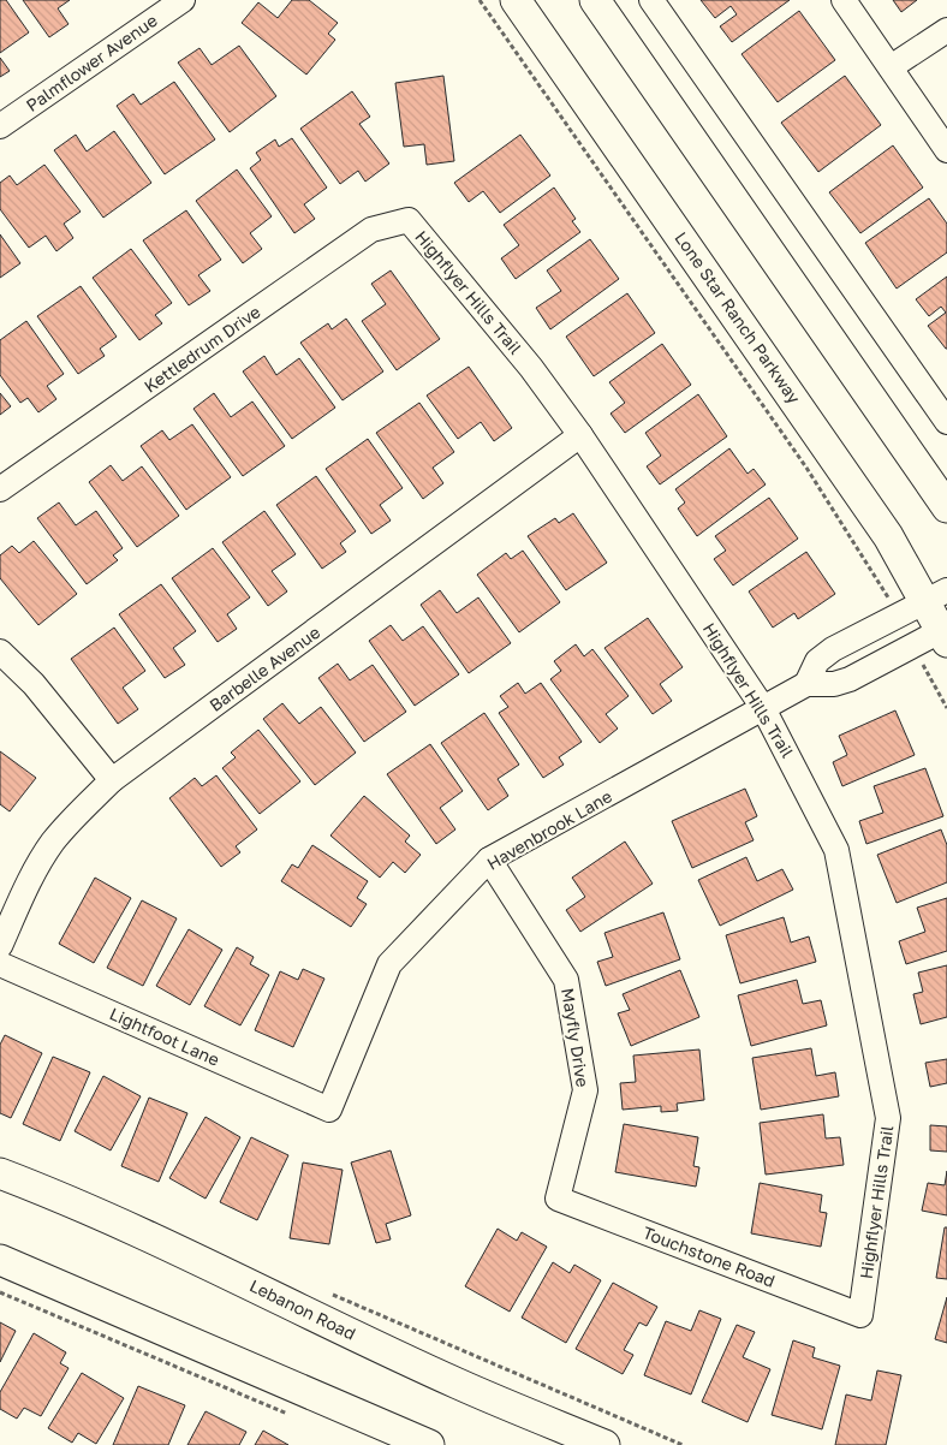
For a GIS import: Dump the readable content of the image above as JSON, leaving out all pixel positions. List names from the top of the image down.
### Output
{
  "streets": {
    "main road": ["Lone Star Ranch Parkway", "Lebanon Road"],
    "street": [
      "Palmflower Avenue",
      "Highflyer Hills Trail",
      "Kettledrum Drive",
      "Barbelle Avenue",
      "Havenbrook Lane",
      "Lightfoot Lane",
      "Mayfly Drive",
      "Touchstone Road"
    ]
  },
  "crossings": [
    ["Highflyer Hills Trail", "Kettledrum Drive"],
    ["Highflyer Hills Trail", "Barbelle Avenue"],
    ["Highflyer Hills Trail", "Havenbrook Lane"],
    ["Highflyer Hills Trail", "Touchstone Road"],
    ["Lone Star Ranch Parkway", "Havenbrook Lane"],
    ["Havenbrook Lane", "Lightfoot Lane"],
    ["Havenbrook Lane", "Mayfly Drive"],
    ["Mayfly Drive", "Touchstone Road"]
  ]
}
